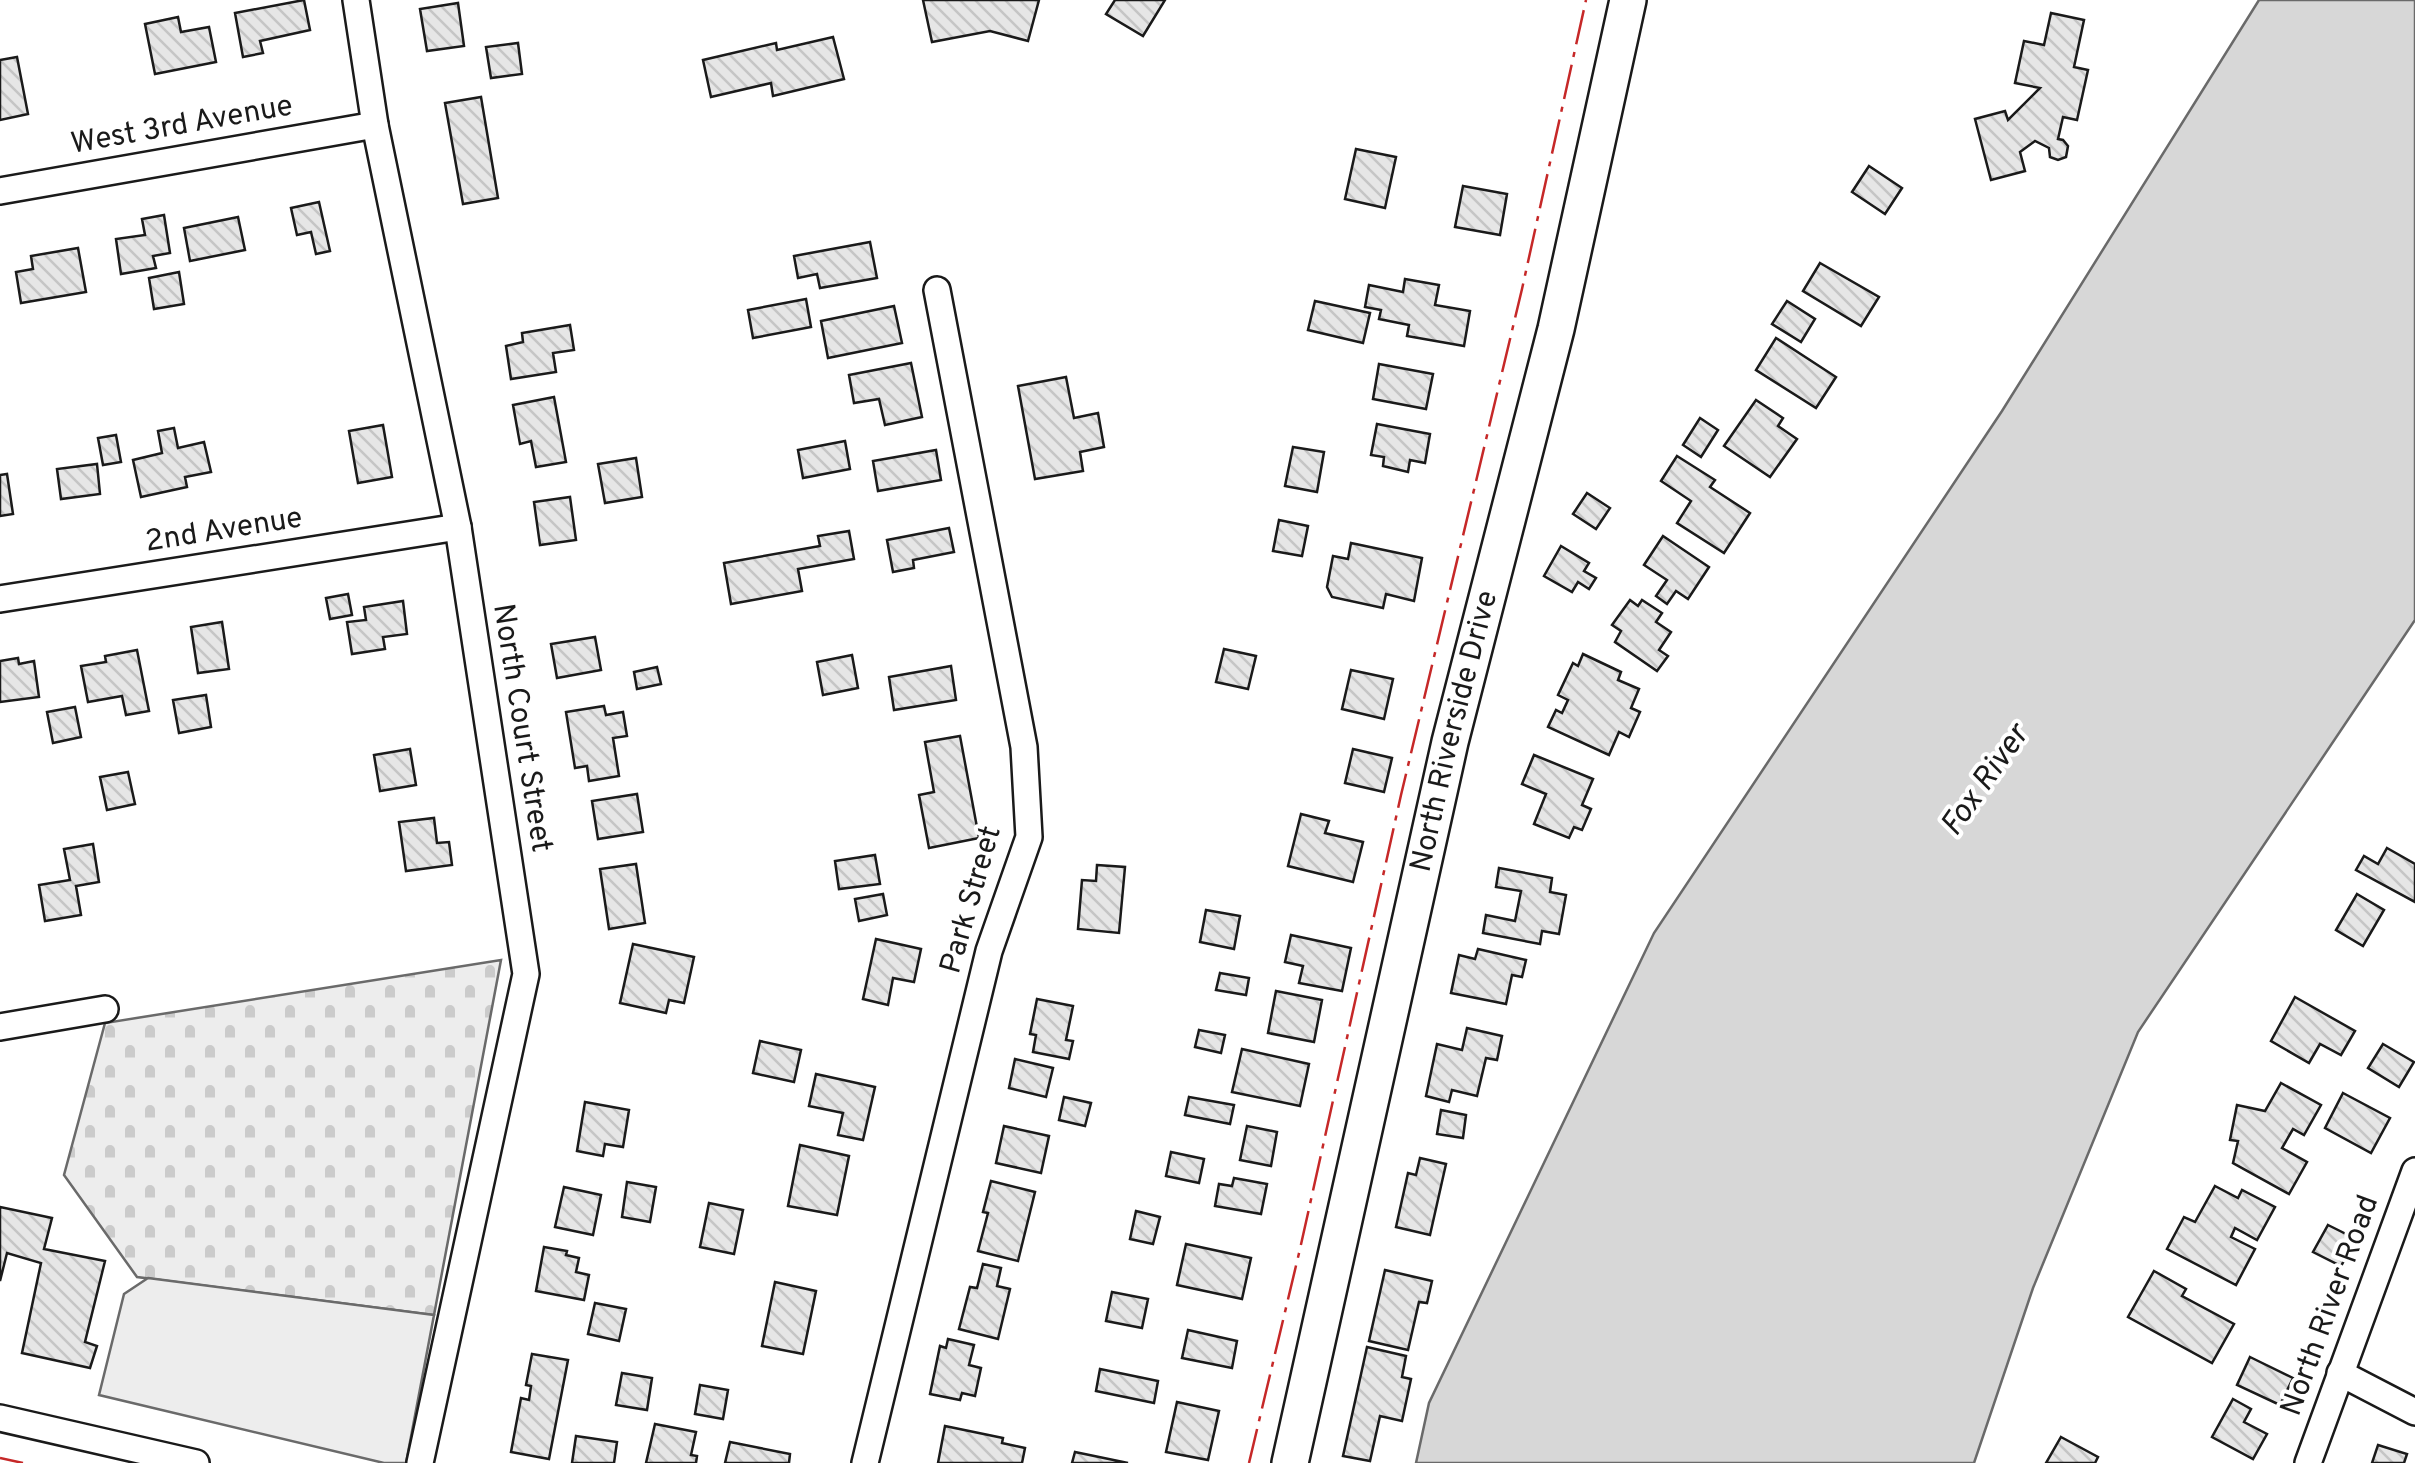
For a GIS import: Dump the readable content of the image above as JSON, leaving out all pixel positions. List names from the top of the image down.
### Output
{
  "streets": {
    "street": [
      "West 3rd Avenue",
      "2nd Avenue",
      "North Court Street",
      "North Riverside Drive",
      "Park Street",
      "North River Road"
    ]
  },
  "crossings": [
    ["West 3rd Avenue", "North Court Street"],
    ["2nd Avenue", "North Court Street"]
  ],
  "water": ["Fox River"]
}
